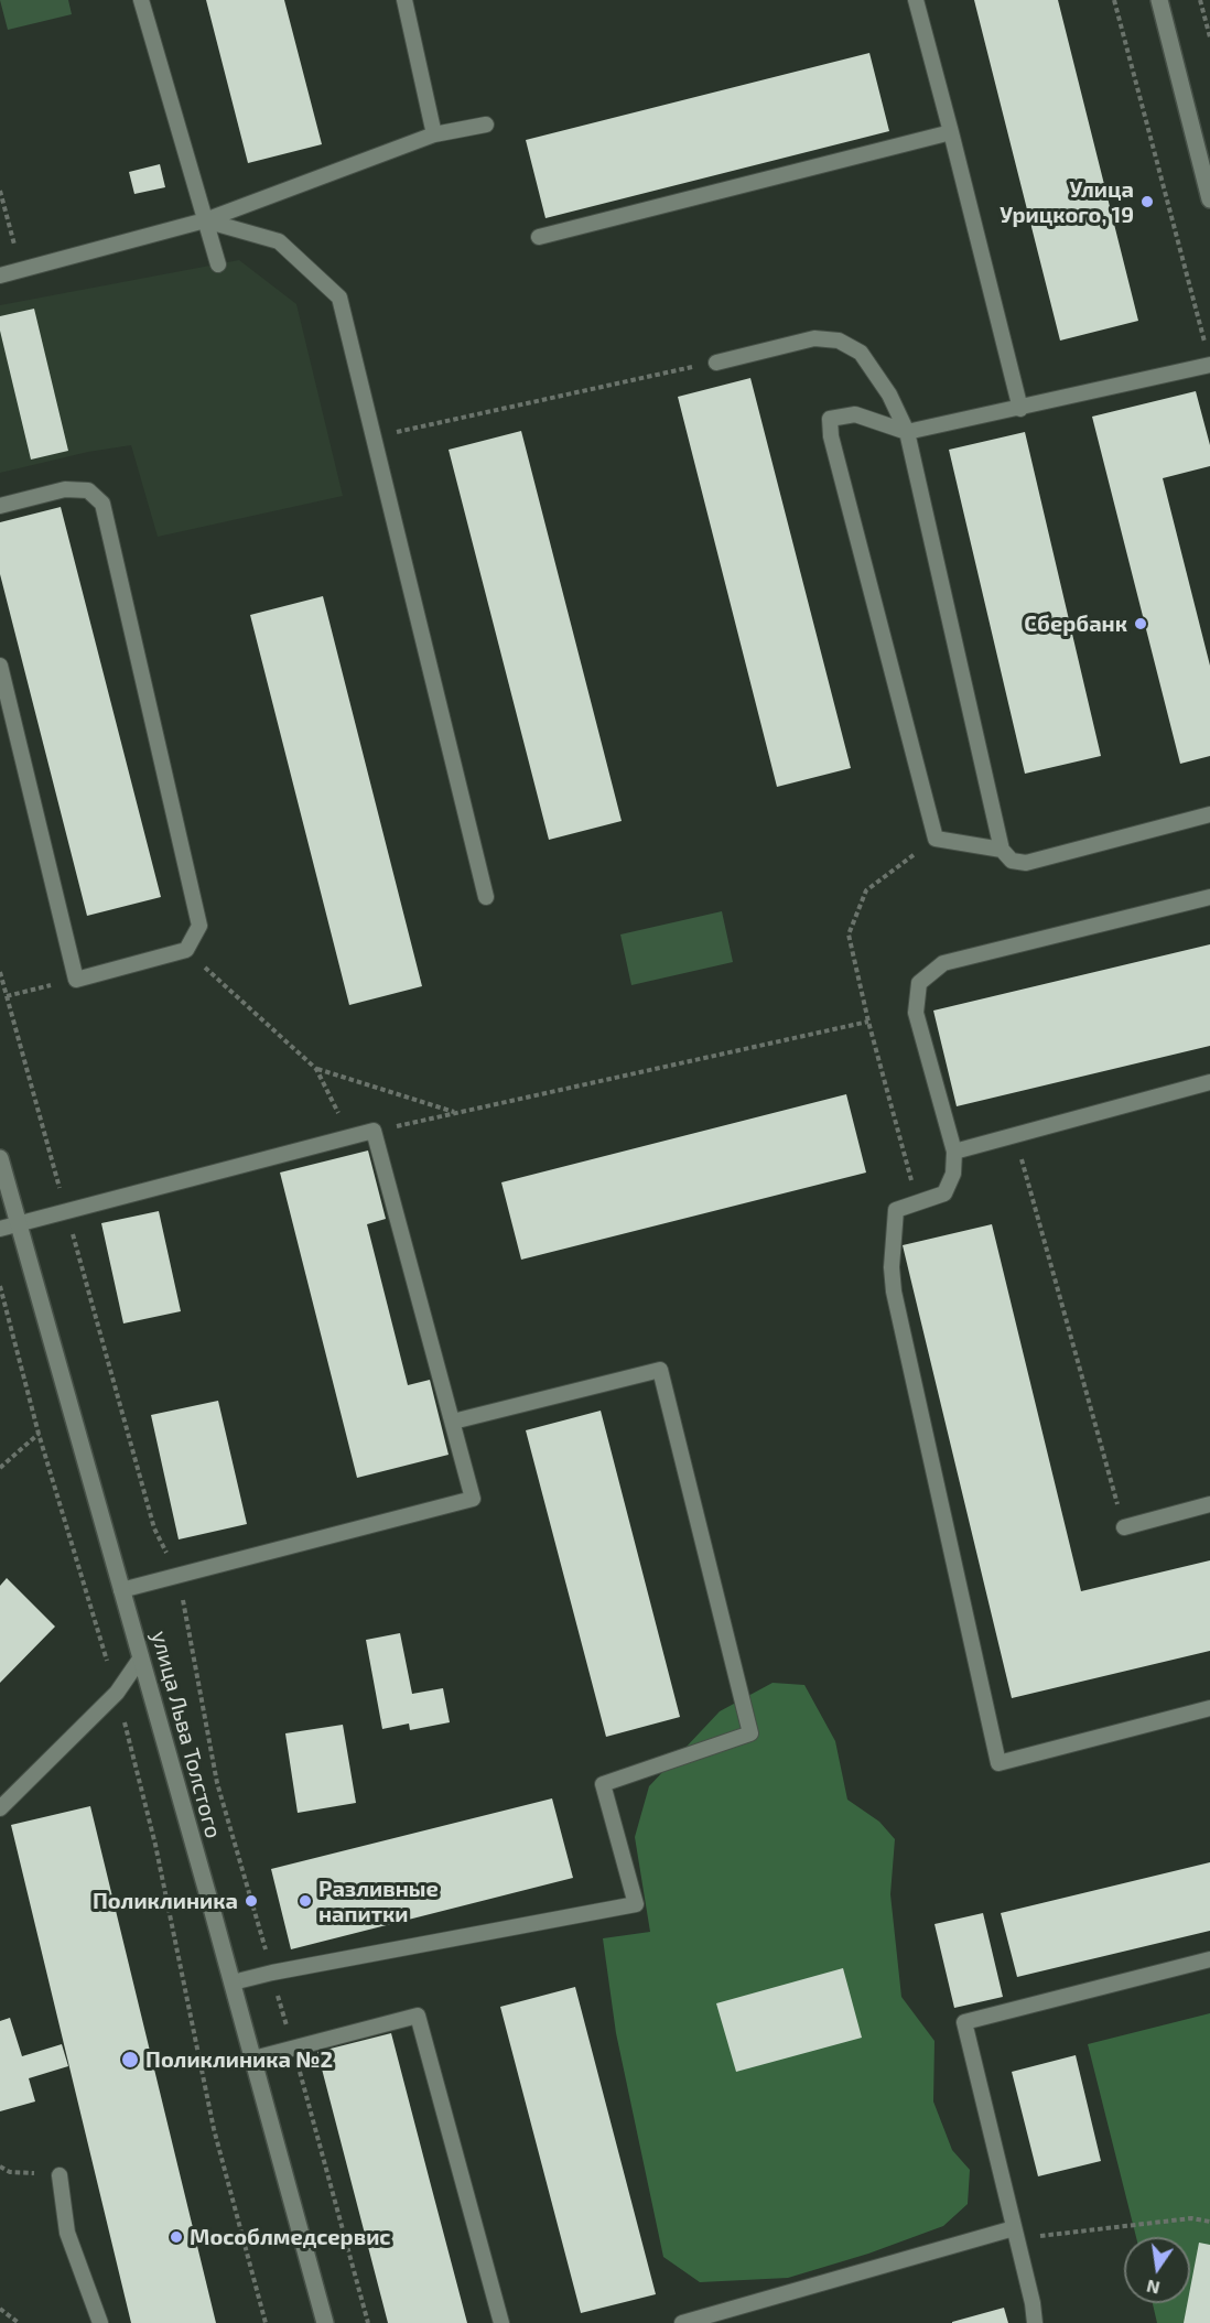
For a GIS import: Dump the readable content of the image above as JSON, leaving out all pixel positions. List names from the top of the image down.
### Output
{
  "streets": {
    "street": ["улица Льва Толстого"]
  },
  "places": [
    "Улица Урицкого, 19",
    "Сбербанк",
    "Поликлиника",
    "Разливные напитки",
    "Поликлиника №2",
    "Мособлмедсервис"
  ],
  "north": "bottom"
}
